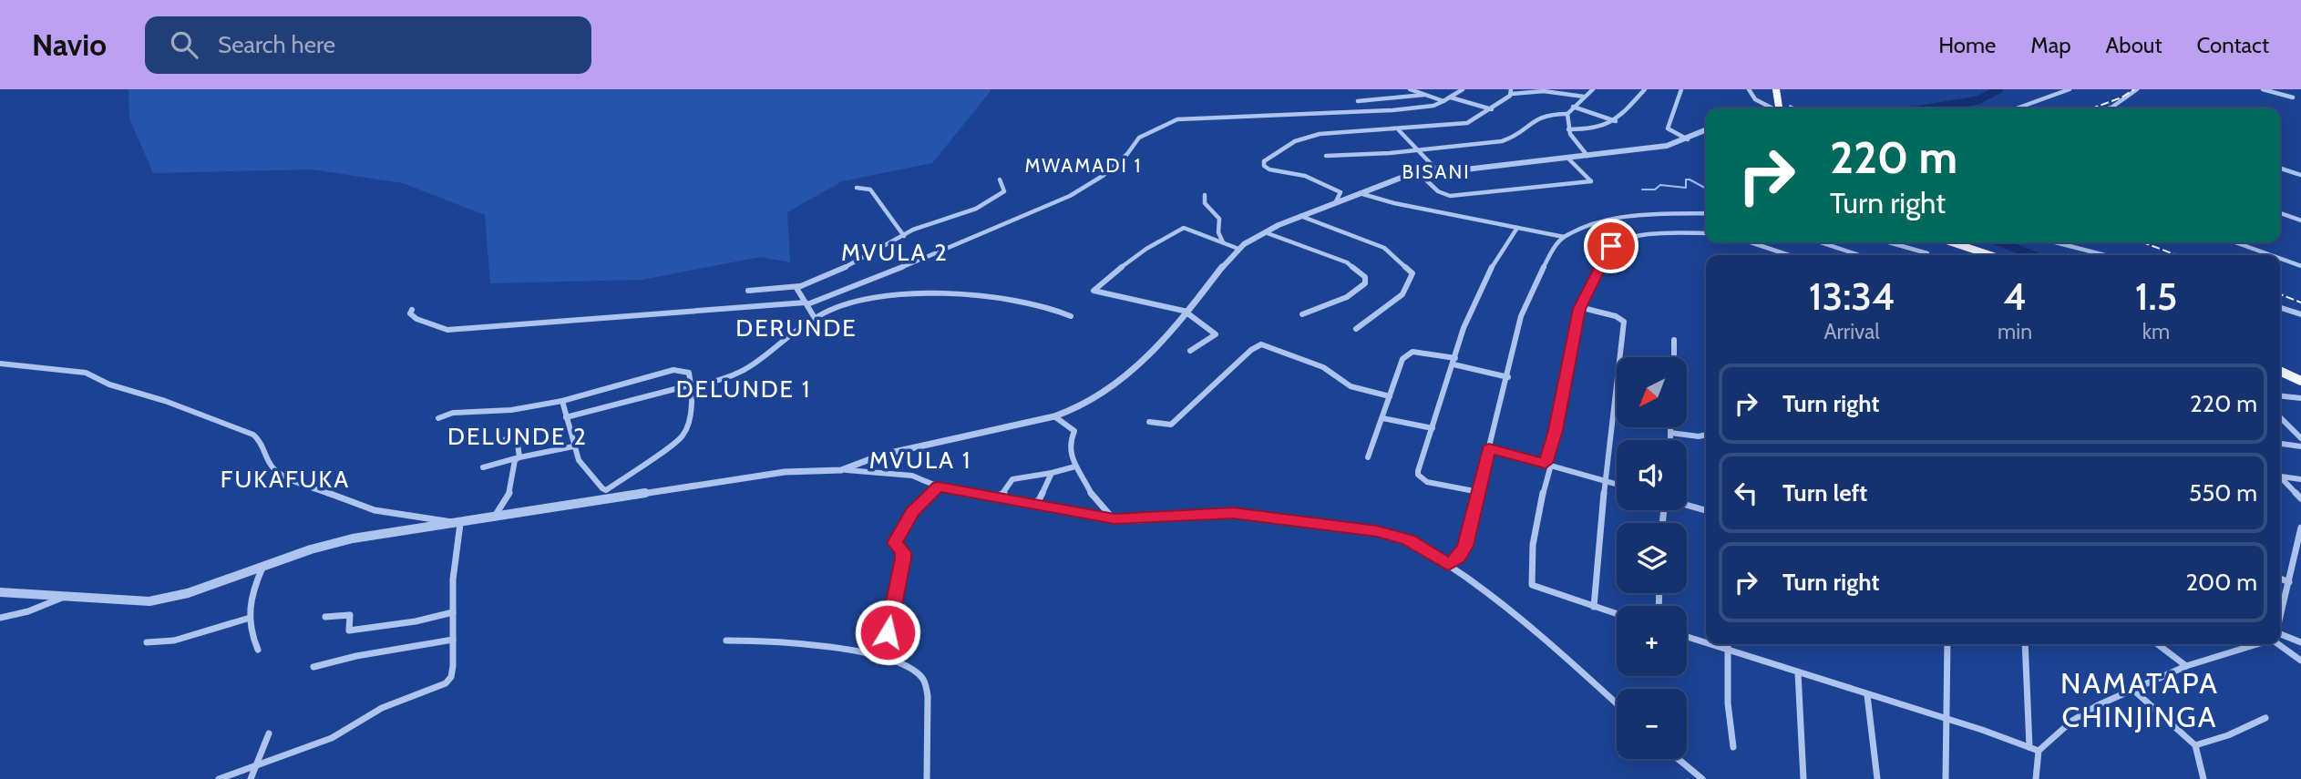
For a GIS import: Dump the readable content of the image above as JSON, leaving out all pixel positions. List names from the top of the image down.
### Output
{
  "districts": [
    "MWAMADI 1",
    "BISANI",
    "MVULA 2",
    "DERUNDE",
    "DELUNDE 1",
    "DELUNDE 2",
    "MVULA 1",
    "FUKAFUKA",
    "NAMATAPA CHINJINGA"
  ],
  "north": "bottom left",
  "page": {
    "header": "Navio",
    "search": "Search here",
    "nav": [
      "Home",
      "Map",
      "About",
      "Contact"
    ],
    "turn": ["220 m", "Turn right"],
    "eta": [
      "13:34",
      "Arrival",
      "4",
      "min",
      "1.5",
      "km"
    ],
    "map_buttons": ["+", "−"],
    "list": [
      {
        "name": "Turn right",
        "value": "220 m"
      },
      {
        "name": "Turn left",
        "value": "550 m"
      },
      {
        "name": "Turn right",
        "value": "200 m"
      }
    ]
  }
}
